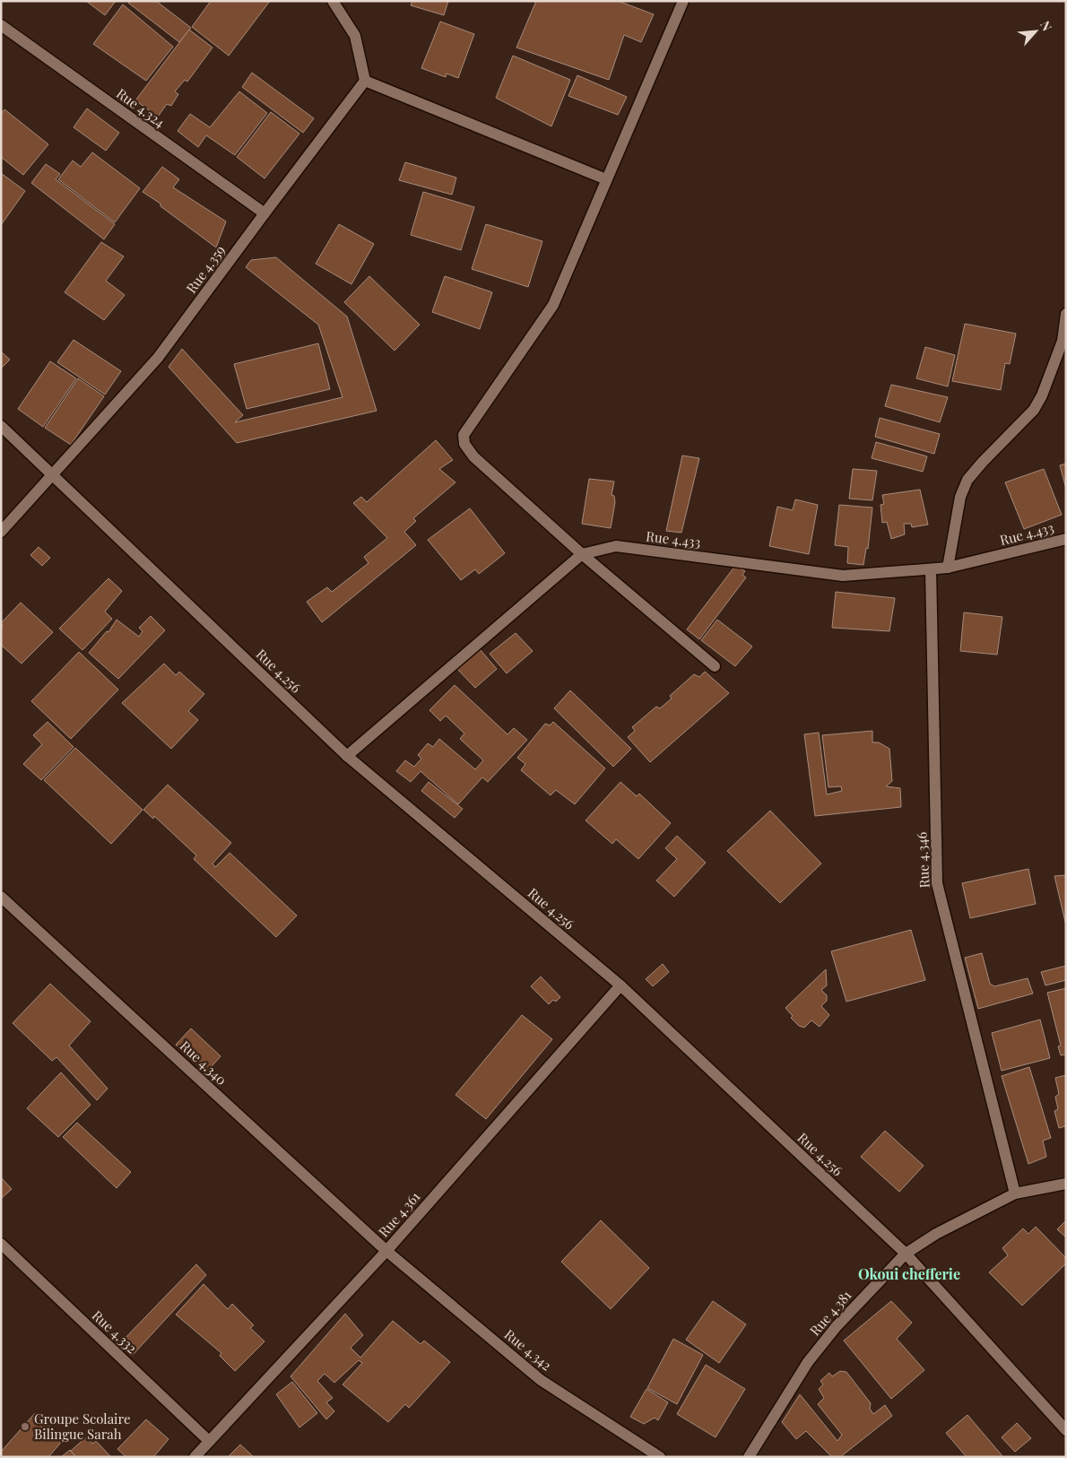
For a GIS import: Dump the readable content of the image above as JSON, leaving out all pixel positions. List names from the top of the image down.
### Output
{
  "streets": {
    "street": [
      "Rue 4.324",
      "Rue 4.359",
      "Rue 4.433",
      "Rue 4.256",
      "Rue 4.346",
      "Rue 4.340",
      "Rue 4.361",
      "Rue 4.381",
      "Rue 4.332",
      "Rue 4.342"
    ]
  },
  "crossings": [
    ["Rue 4.324", "Rue 4.359"],
    ["Rue 4.359", "Rue 4.256"],
    ["Rue 4.433", "Rue 4.256"],
    ["Rue 4.433", "Rue 4.346"],
    ["Rue 4.256", "Rue 4.361"],
    ["Rue 4.256", "Rue 4.381"],
    ["Rue 4.346", "Rue 4.381"],
    ["Rue 4.340", "Rue 4.361"],
    ["Rue 4.340", "Rue 4.342"],
    ["Rue 4.361", "Rue 4.332"],
    ["Rue 4.361", "Rue 4.342"]
  ],
  "districts": ["Okoui chefferie"],
  "places": ["Groupe Scolaire Bilingue Sarah"],
  "north": "top right"
}
